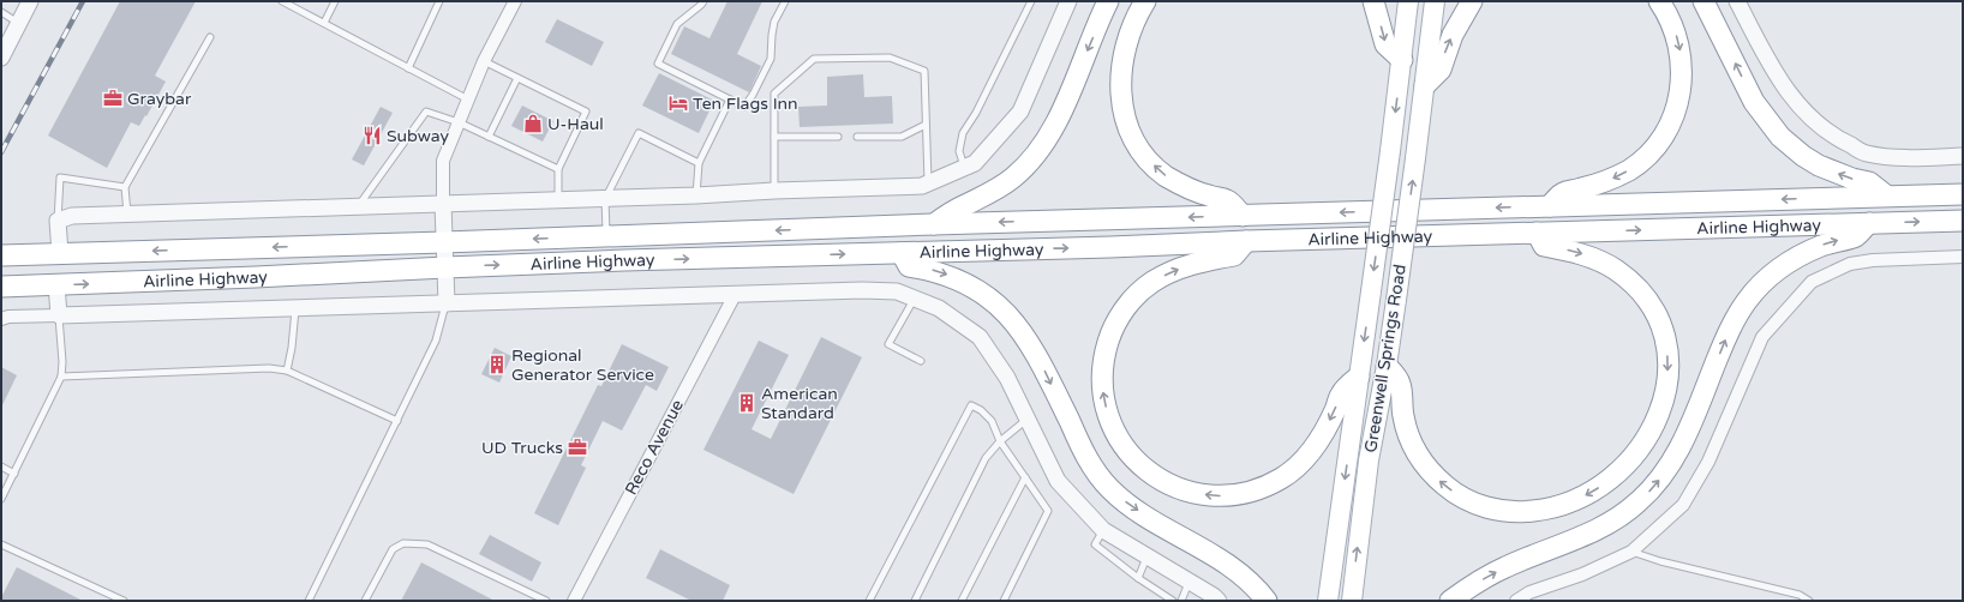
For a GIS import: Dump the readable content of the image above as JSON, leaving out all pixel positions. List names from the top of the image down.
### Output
{
  "streets": {
    "highway": ["Airline Highway"],
    "main road": ["Greenwell Springs Road"],
    "street": ["Reco Avenue"]
  },
  "crossings": [
    ["Airline Highway", "Reco Avenue"]
  ],
  "places": {
    "office": ["Graybar", "UD Trucks"],
    "hotel": ["Ten Flags Inn"],
    "shop": ["U-Haul"],
    "restaurant": ["Subway"],
    "building": ["Regional Generator Service", "American Standard"]
  }
}
